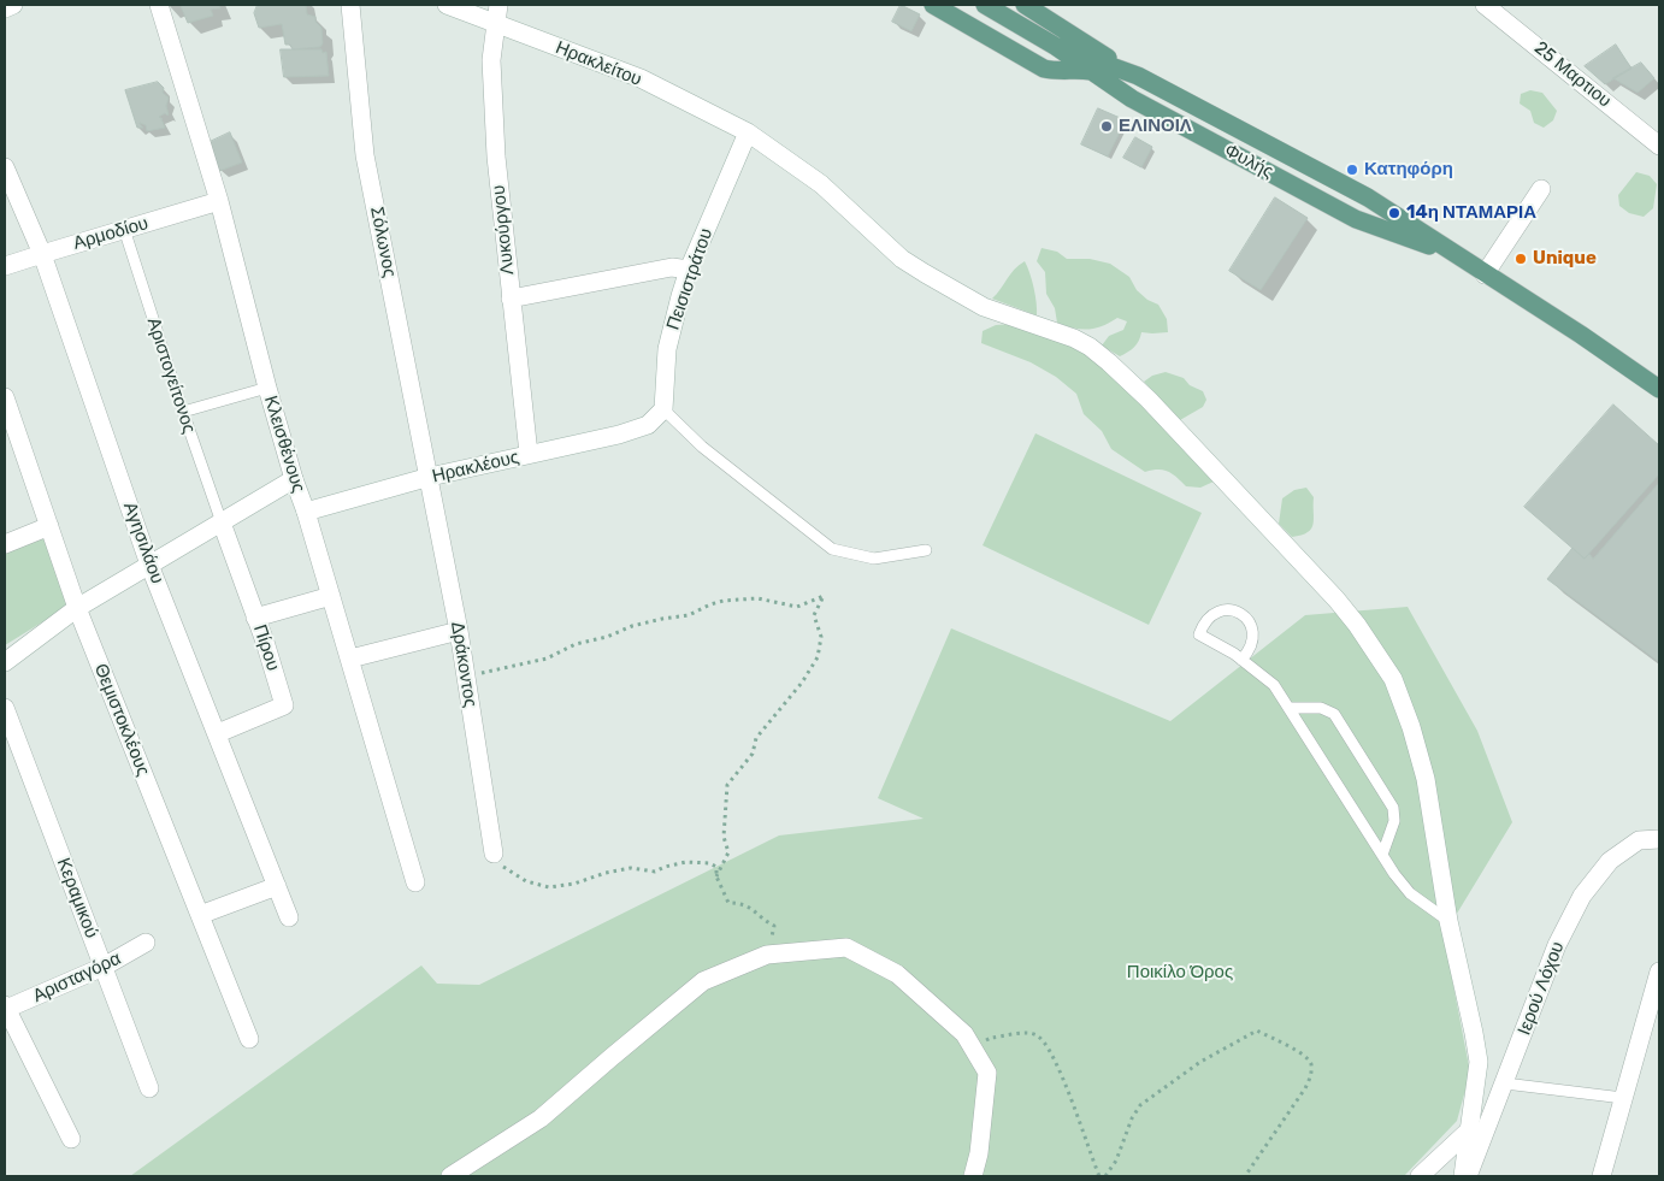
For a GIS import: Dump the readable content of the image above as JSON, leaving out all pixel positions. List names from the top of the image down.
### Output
{
  "streets": {
    "main road": ["Φυλής"],
    "street": [
      "Ηρακλείτου",
      "25 Μαρτιου",
      "Λυκούργου",
      "Αρμοδίου",
      "Σόλωνος",
      "Πεισιστράτου",
      "Κλεισθένους",
      "Ηρακλέους",
      "Αγησιλάου",
      "Πίρου",
      "Δράκοντος",
      "Θεμιστοκλέους",
      "Κεραμικού",
      "Αρισταγόρα",
      "Ιερού Λόχου"
    ],
    "lane": ["Αριστογείτονος"]
  },
  "crossings": [
    ["Ηρακλείτου", "Λυκούργου"],
    ["Ηρακλείτου", "Πεισιστράτου"],
    ["Λυκούργου", "Ηρακλέους"],
    ["Αρμοδίου", "Αριστογείτονος"],
    ["Αρμοδίου", "Κλεισθένους"],
    ["Αρμοδίου", "Αγησιλάου"],
    ["Σόλωνος", "Ηρακλέους"],
    ["Σόλωνος", "Δράκοντος"],
    ["Πεισιστράτου", "Ηρακλέους"],
    ["Αριστογείτονος", "Πίρου"],
    ["Κλεισθένους", "Ηρακλέους"],
    ["Ηρακλέους", "Δράκοντος"],
    ["Αγησιλάου", "Πίρου"],
    ["Κεραμικού", "Αρισταγόρα"]
  ],
  "parks": ["Ποικίλο Όρος"],
  "places": [
    "ΕΛΙΝΟΙΛ",
    "Κατηφόρη",
    "14η ΝΤΑΜΑΡΙΑ",
    "Unique"
  ]
}
